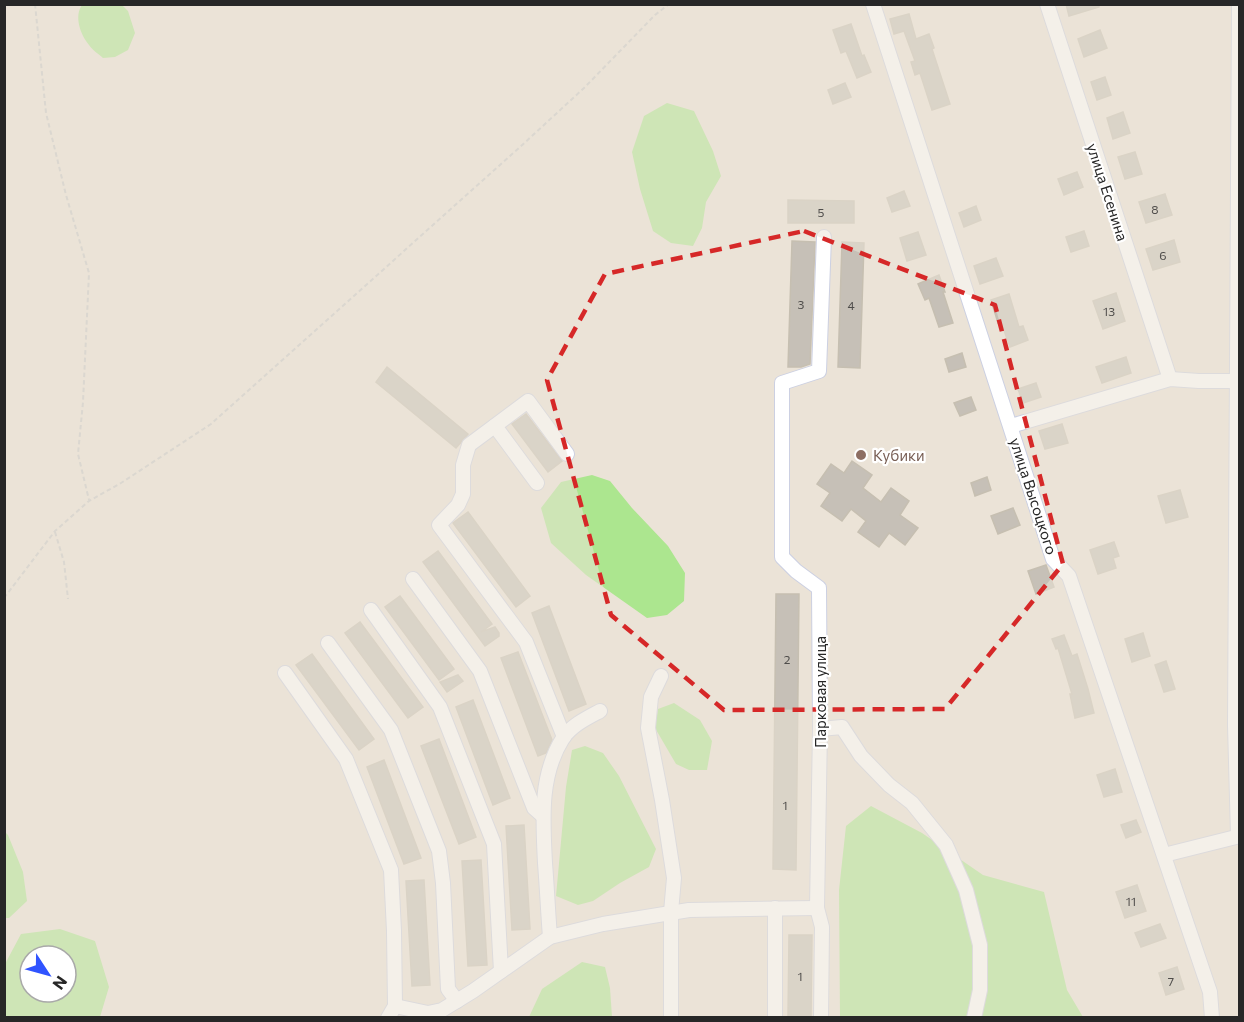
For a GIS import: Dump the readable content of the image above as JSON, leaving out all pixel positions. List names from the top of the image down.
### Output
{
  "streets": {
    "street": ["улица Есенина", "улица Высоцкого", "Парковая улица"]
  },
  "places": ["Кубики"],
  "house_numbers": [
    "8",
    "5",
    "6",
    "3",
    "4",
    "13",
    "2",
    "1",
    "11",
    "1",
    "7"
  ],
  "north": "bottom right"
}
